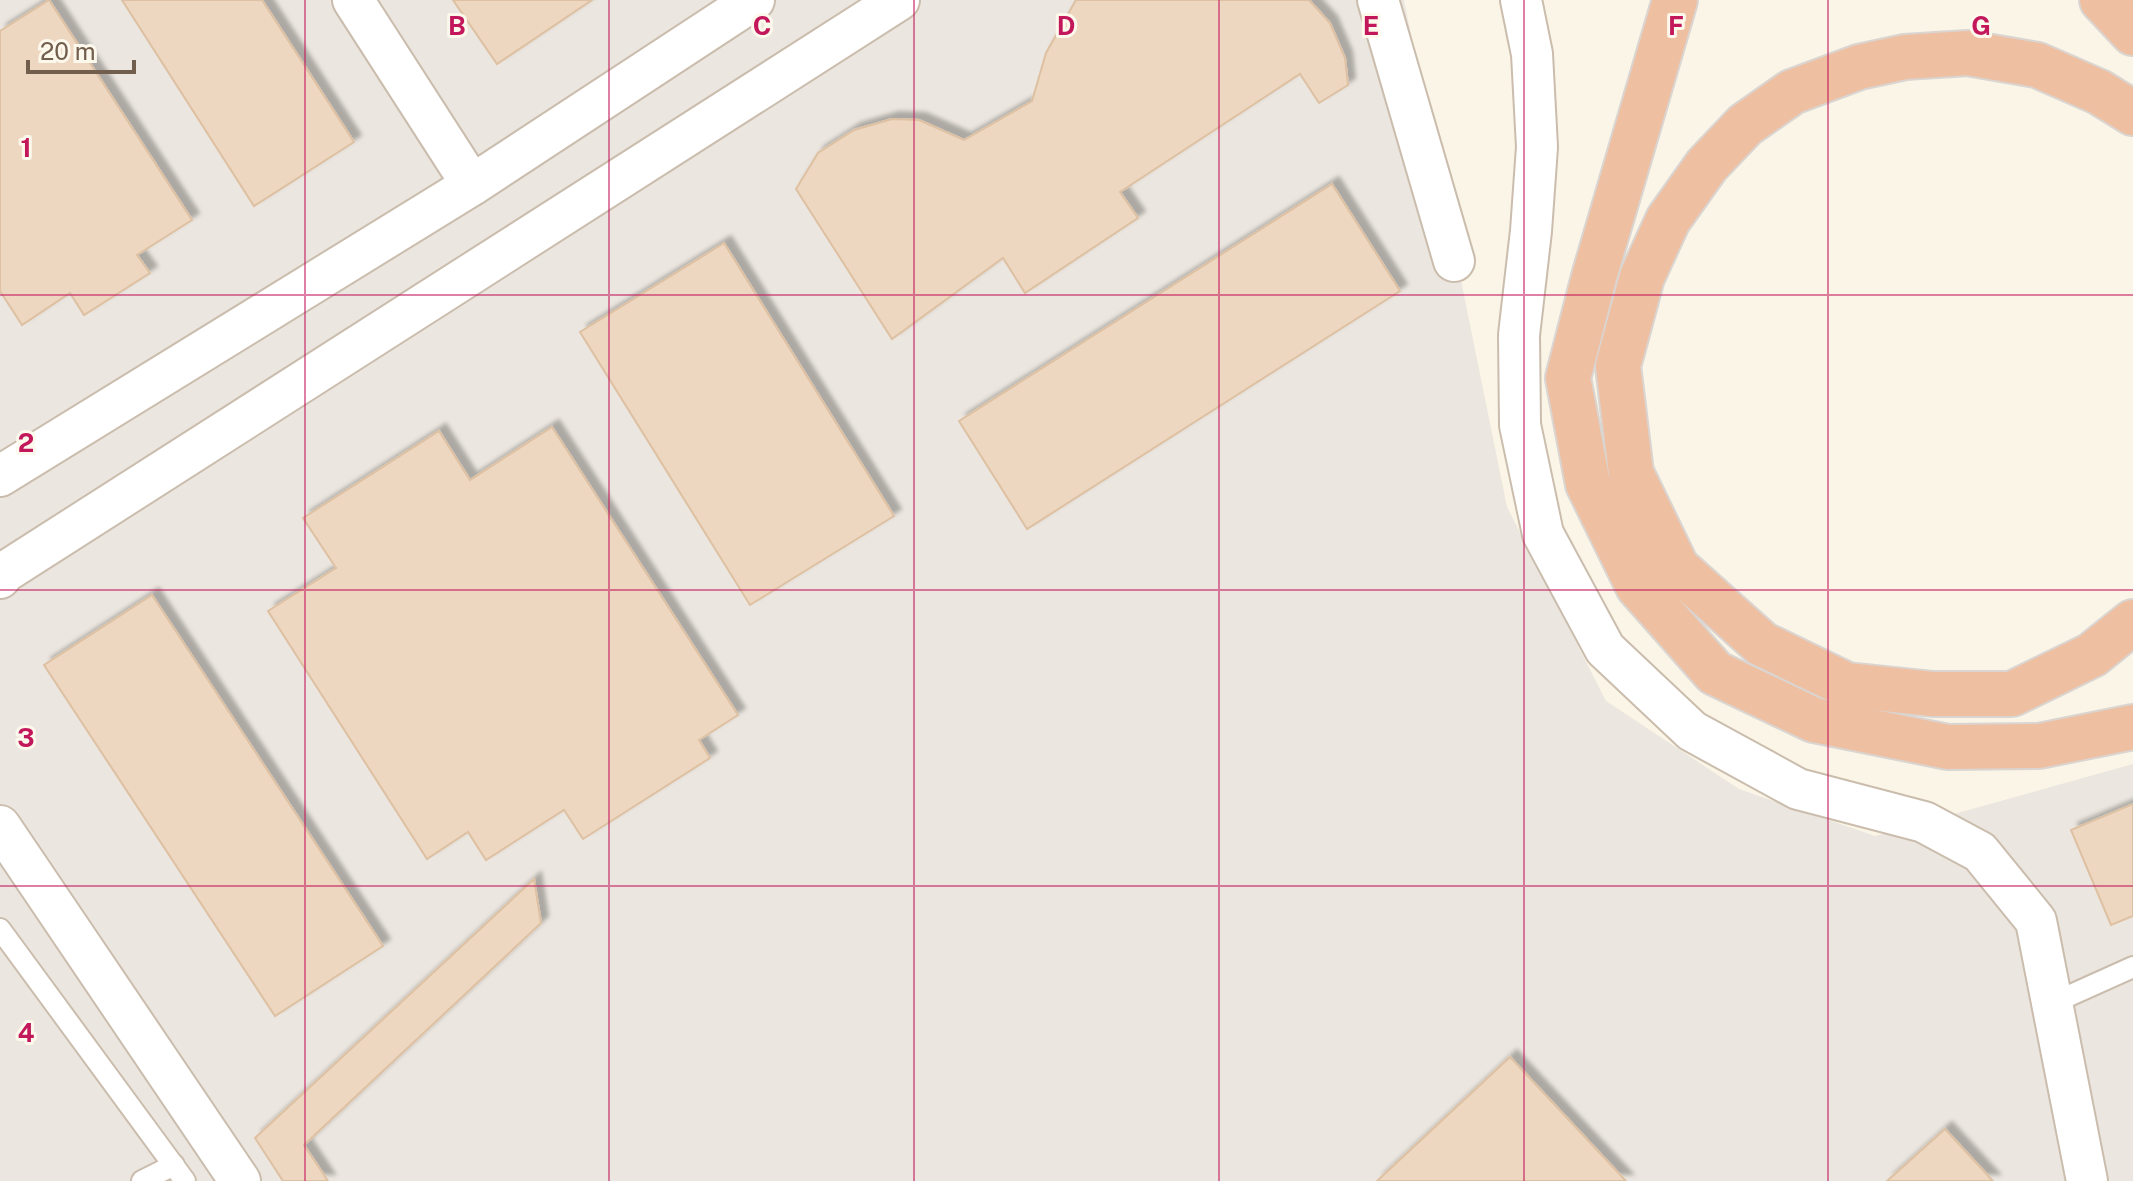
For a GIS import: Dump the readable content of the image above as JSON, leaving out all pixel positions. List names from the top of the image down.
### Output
{
  "scale_bar": "20 m",
  "grid": {
    "columns": [
      "B",
      "C",
      "D",
      "E",
      "F",
      "G"
    ],
    "rows": [
      "1",
      "2",
      "3",
      "4"
    ]
  }
}
